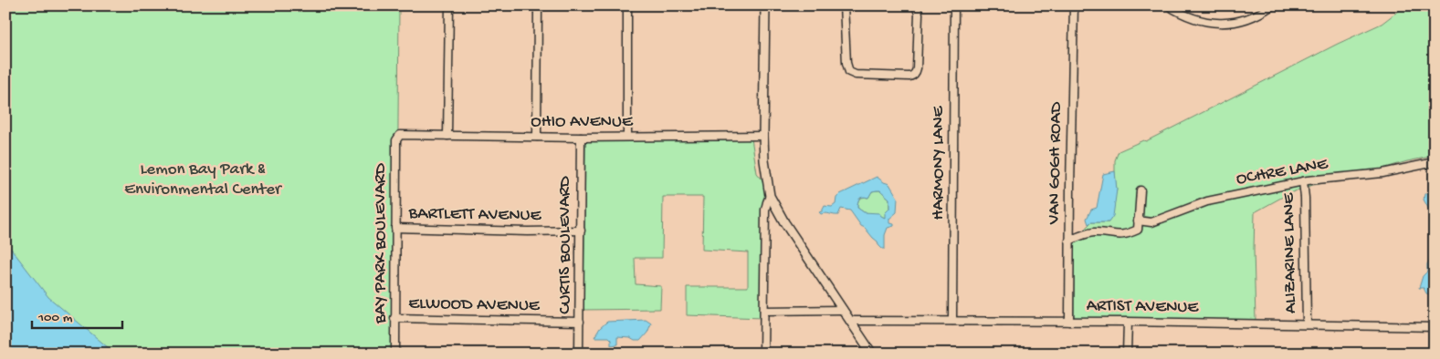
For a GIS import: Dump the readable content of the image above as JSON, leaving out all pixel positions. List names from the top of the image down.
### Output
{
  "streets": {
    "street": [
      "OHIO AVENUE",
      "HARMONY LANE",
      "VAN GOGH ROAD",
      "OCHRE LANE",
      "BARTLETT AVENUE",
      "BAY PARK BOULEVARD",
      "CURTIS BOULEVARD",
      "ALIZARINE LANE",
      "ELWOOD AVENUE",
      "ARTIST AVENUE"
    ]
  },
  "crossings": [
    ["OHIO AVENUE", "BAY PARK BOULEVARD"],
    ["OHIO AVENUE", "CURTIS BOULEVARD"],
    ["HARMONY LANE", "ARTIST AVENUE"],
    ["VAN GOGH ROAD", "ARTIST AVENUE"],
    ["OCHRE LANE", "ALIZARINE LANE"],
    ["BARTLETT AVENUE", "BAY PARK BOULEVARD"],
    ["BARTLETT AVENUE", "CURTIS BOULEVARD"],
    ["BAY PARK BOULEVARD", "ELWOOD AVENUE"],
    ["CURTIS BOULEVARD", "ELWOOD AVENUE"],
    ["ALIZARINE LANE", "ARTIST AVENUE"]
  ],
  "parks": ["Lemon Bay Park & Environmental Center"],
  "scale_bar": "100 m"
}
